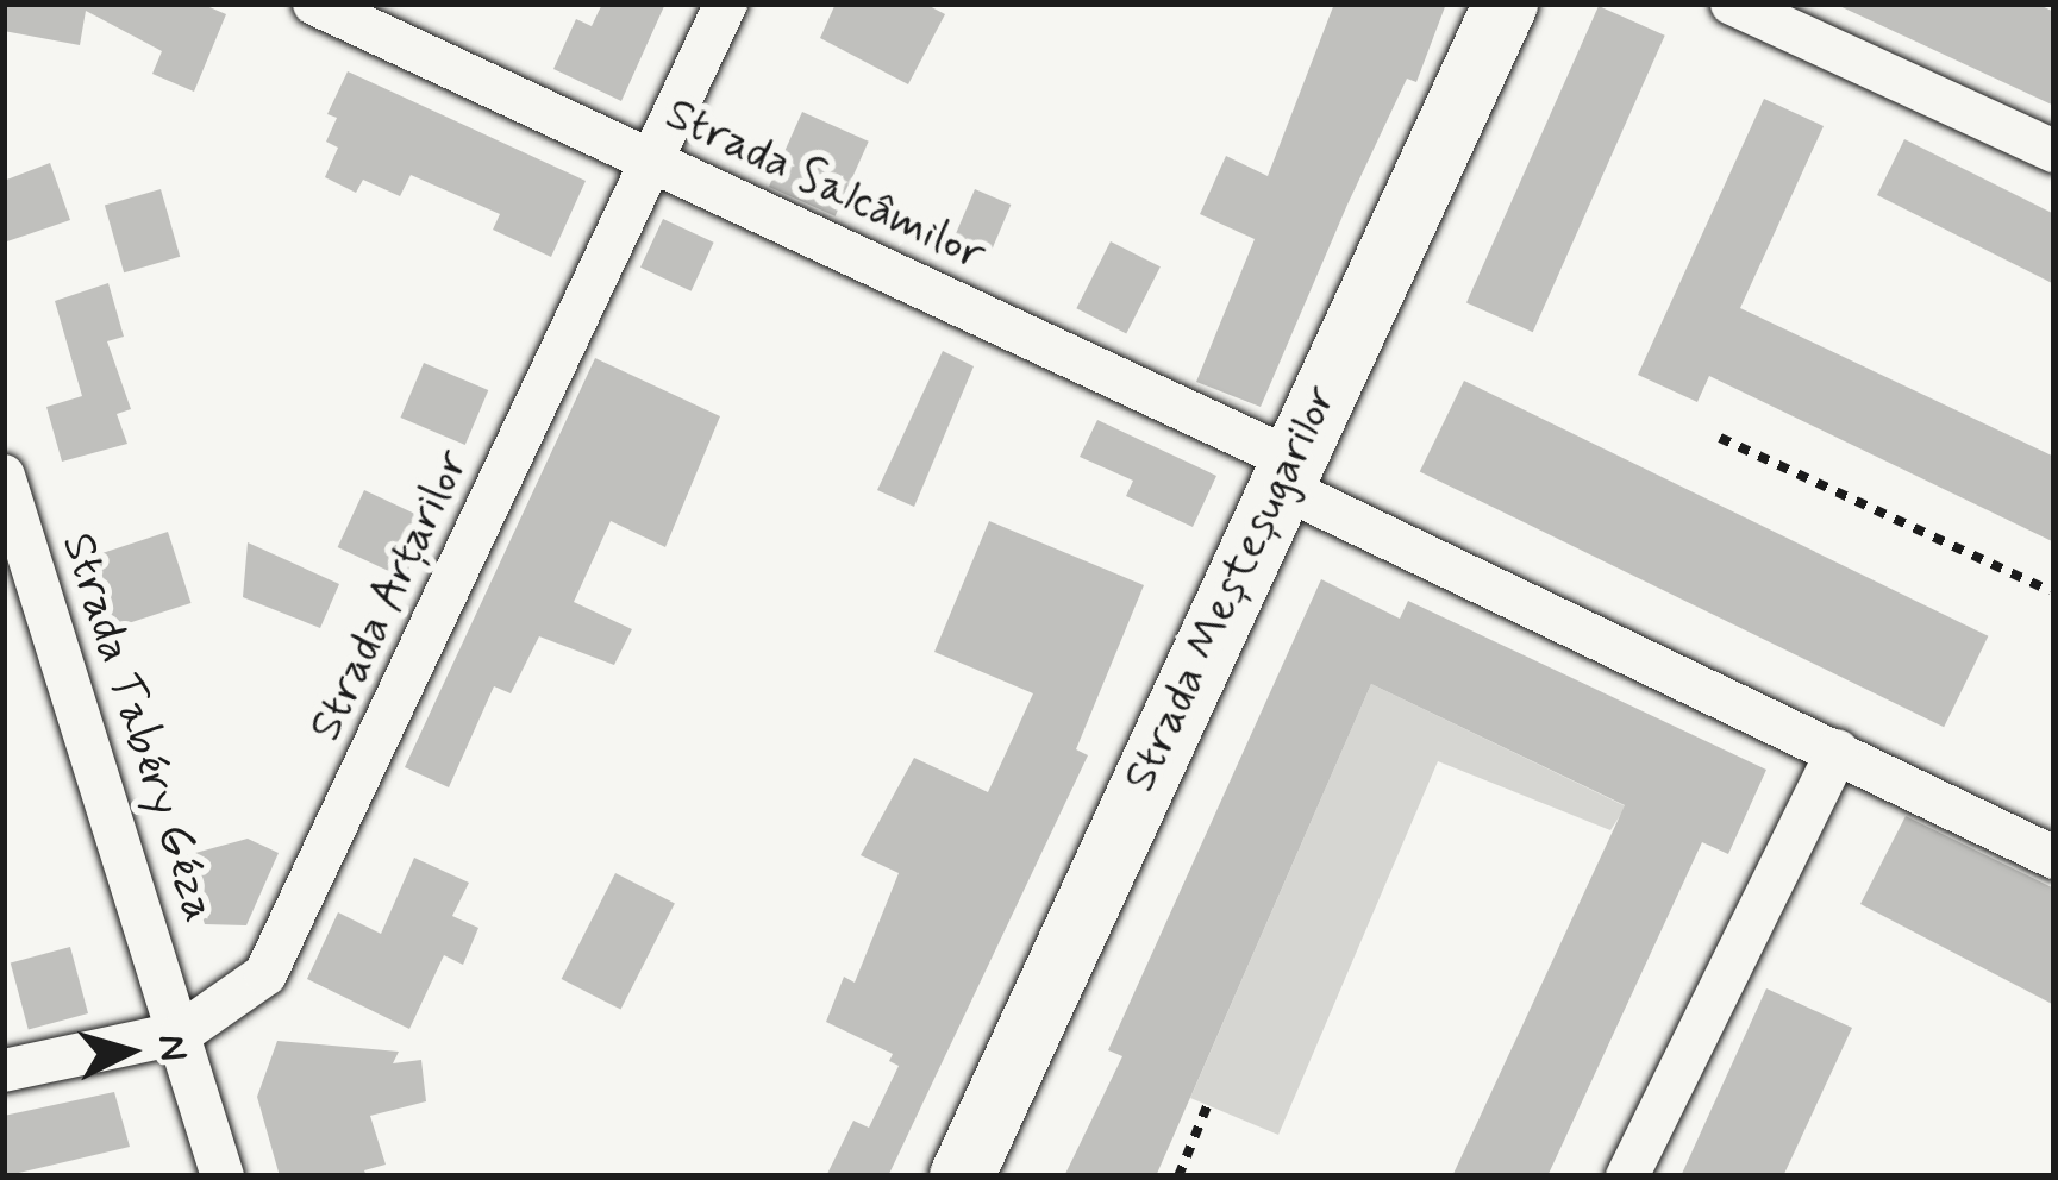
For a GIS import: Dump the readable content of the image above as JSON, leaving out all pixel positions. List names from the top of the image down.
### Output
{
  "streets": {
    "main road": ["Strada Meșteșugarilor"],
    "street": ["Strada Salcâmilor", "Strada Arțarilor", "Strada Tabéry Géza"]
  },
  "crossings": [
    ["Strada Salcâmilor", "Strada Meșteșugarilor"],
    ["Strada Salcâmilor", "Strada Arțarilor"],
    ["Strada Arțarilor", "Strada Tabéry Géza"]
  ],
  "north": "right"
}
